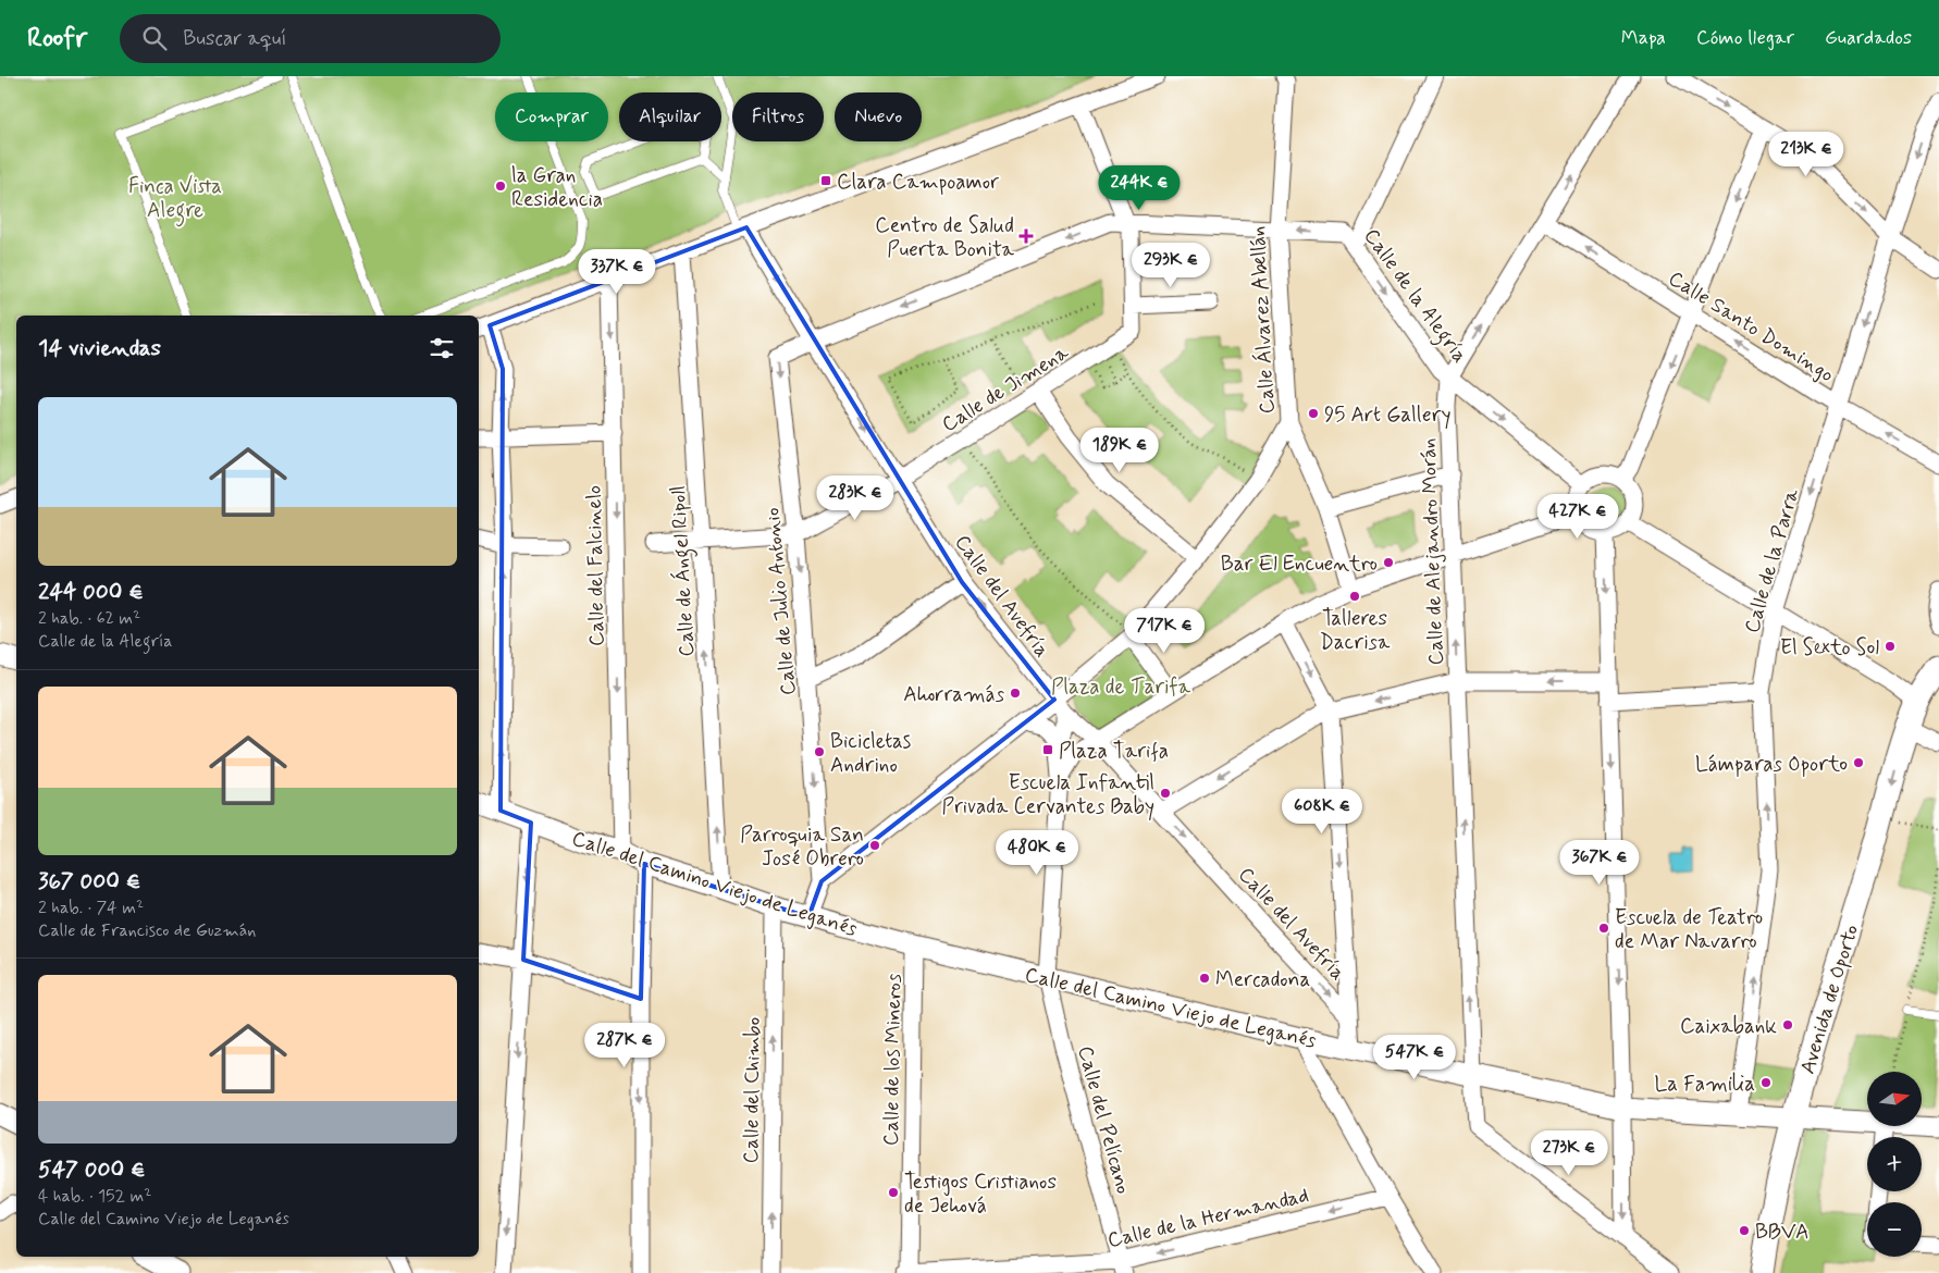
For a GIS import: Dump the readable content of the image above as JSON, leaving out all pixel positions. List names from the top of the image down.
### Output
{
  "streets": {
    "main road": ["Avenida de Oporto"],
    "street": [
      "Calle de la Alegría",
      "Calle Álvarez Abellán",
      "Calle Santo Domingo",
      "Calle de Jimena",
      "Calle de Alejandro Morán",
      "Calle de la Parra",
      "Calle del Falcinelo",
      "Calle de Ángel Ripoll",
      "Calle del Avefría",
      "Calle de Julio Antonio",
      "Calle del Camino Viejo de Leganés",
      "Calle de los Mineros",
      "Calle del Chimbo",
      "Calle del Pelícano",
      "Calle de la Hermandad"
    ]
  },
  "crossings": [
    ["Calle de la Alegría", "Calle Álvarez Abellán"],
    ["Calle de la Alegría", "Calle de Alejandro Morán"],
    ["Calle de la Alegría", "Calle del Avefría"],
    ["Calle de la Alegría", "Calle de Julio Antonio"],
    ["Calle Álvarez Abellán", "Calle del Avefría"],
    ["Calle Álvarez Abellán", "Calle de Julio Antonio"],
    ["Calle Álvarez Abellán", "Calle del Pelícano"],
    ["Calle Santo Domingo", "Calle de Alejandro Morán"],
    ["Calle Santo Domingo", "Calle de la Parra"],
    ["Calle de Jimena", "Calle del Avefría"],
    ["Calle de Jimena", "Calle de Julio Antonio"],
    ["Calle de Alejandro Morán", "Calle del Camino Viejo de Leganés"],
    ["Calle de la Parra", "Calle del Camino Viejo de Leganés"],
    ["Calle del Falcinelo", "Calle del Camino Viejo de Leganés"],
    ["Calle de Ángel Ripoll", "Calle del Camino Viejo de Leganés"],
    ["Calle del Avefría", "Calle de Julio Antonio"],
    ["Calle del Avefría", "Calle del Pelícano"],
    ["Calle del Camino Viejo de Leganés", "Avenida de Oporto"],
    ["Calle del Camino Viejo de Leganés", "Calle de los Mineros"],
    ["Calle del Camino Viejo de Leganés", "Calle del Chimbo"],
    ["Calle del Camino Viejo de Leganés", "Calle del Pelícano"],
    ["Calle de los Mineros", "Calle de la Hermandad"],
    ["Calle del Pelícano", "Calle de la Hermandad"]
  ],
  "one_way": [
    "Calle Santo Domingo",
    "Calle de Ángel Ripoll",
    "Calle del Avefría",
    "Calle de Julio Antonio",
    "Calle de la Hermandad"
  ],
  "parks": ["Finca Vista Alegre", "Plaza de Tarifa"],
  "places": {
    "transit": ["Clara Campoamor", "Plaza Tarifa"],
    "other": [
      "la Gran Residencia",
      "95 Art Gallery",
      "Bar El Encuentro",
      "Talleres Dacrisa",
      "El Sexto Sol",
      "Ahorramás",
      "Bicicletas Andrino",
      "Lámparas Oporto",
      "Escuela Infantil Privada Cervantes Baby",
      "Parroquia San José Obrero",
      "Escuela de Teatro de Mar Navarro",
      "Mercadona",
      "Caixabank",
      "La Familia",
      "Testigos Cristianos de Jehová",
      "BBVA"
    ],
    "health": ["Centro de Salud Puerta Bonita"]
  },
  "north": "right",
  "page": {
    "header": "Roofr",
    "search": "Buscar aquí",
    "nav": ["Mapa", "Cómo llegar", "Guardados"],
    "chip": [
      "Comprar",
      "Alquilar",
      "Filtros",
      "Nuevo"
    ],
    "price": [
      "213K €",
      "244K €",
      "293K €",
      "337K €",
      "189K €",
      "283K €",
      "427K €",
      "717K €",
      "608K €",
      "480K €",
      "367K €",
      "287K €",
      "547K €",
      "273K €"
    ],
    "heading": "14 viviendas",
    "list": [
      {
        "name": "244 000 €",
        "note": "2 hab. · 62 m² · Calle de la Alegría"
      },
      {
        "name": "367 000 €",
        "note": "2 hab. · 74 m² · Calle de Francisco de Guzmán"
      },
      {
        "name": "547 000 €",
        "note": "4 hab. · 152 m² · Calle del Camino Viejo de Leganés"
      }
    ],
    "map_buttons": ["+", "−"]
  }
}
